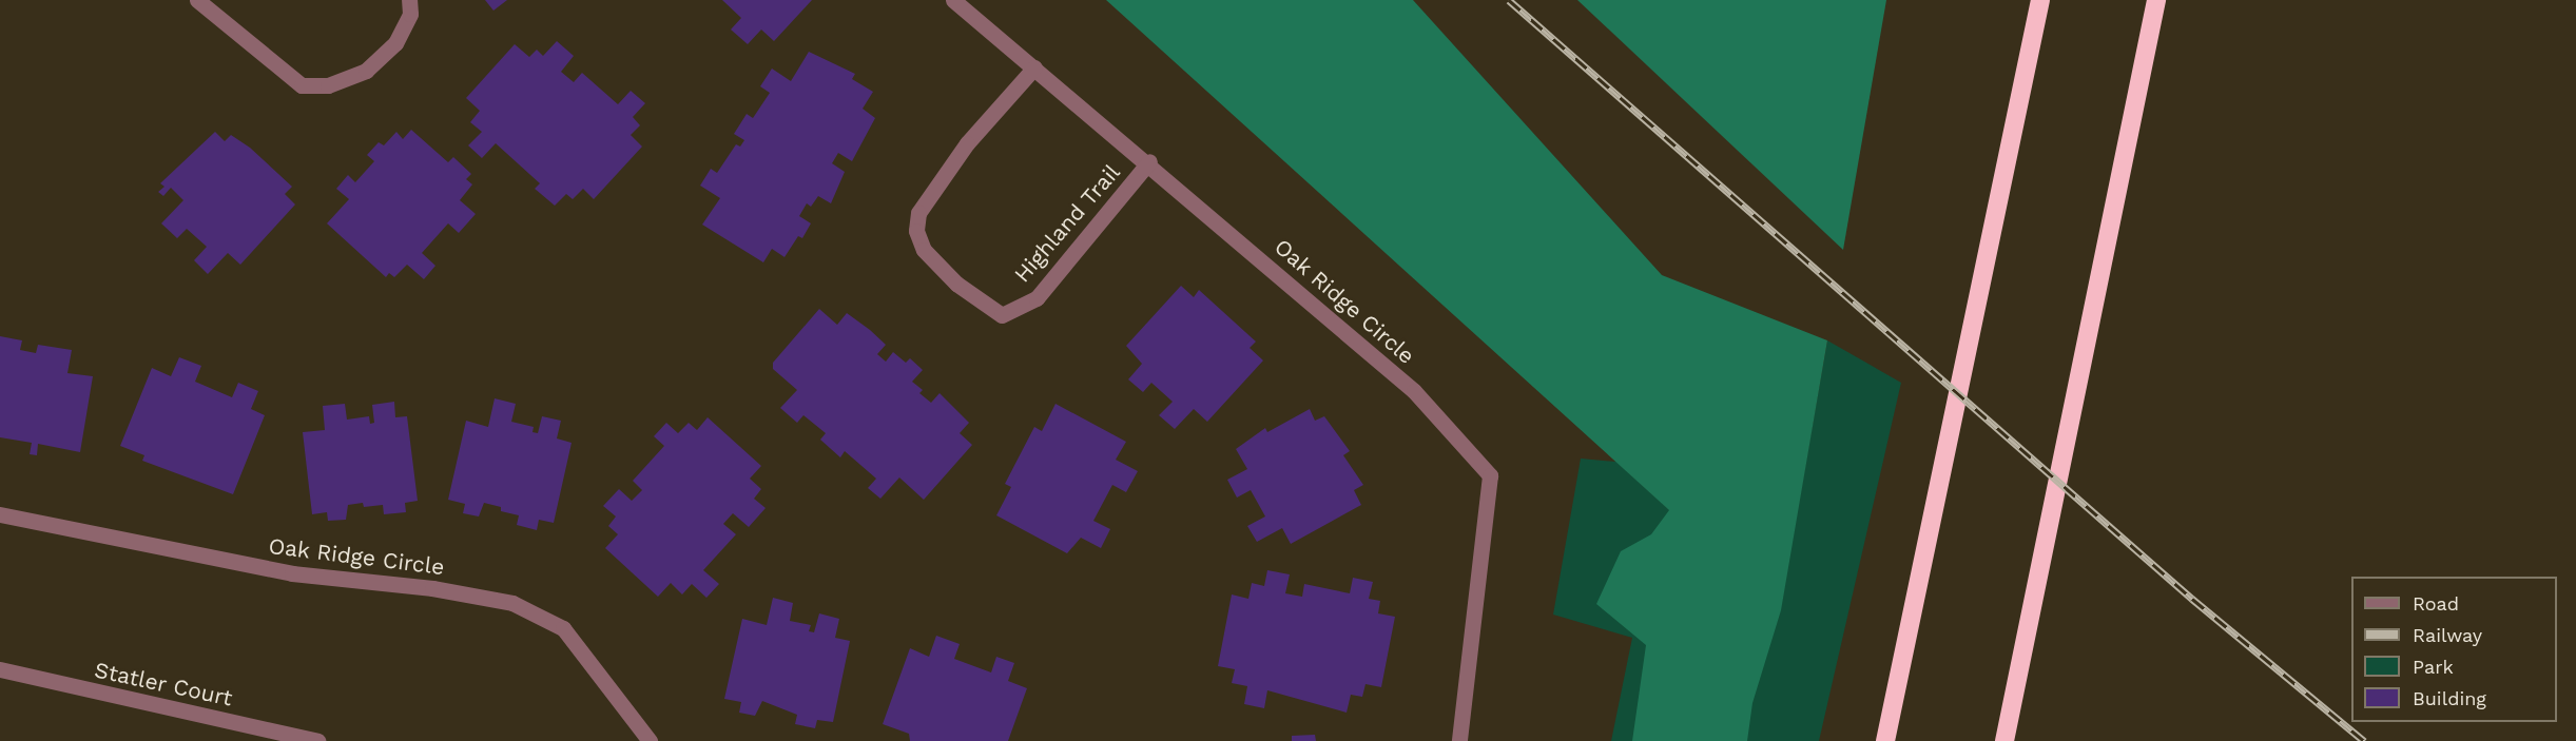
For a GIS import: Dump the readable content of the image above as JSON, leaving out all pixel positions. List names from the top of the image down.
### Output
{
  "streets": {
    "street": ["Highland Trail", "Oak Ridge Circle", "Statler Court"]
  },
  "crossings": [
    ["Highland Trail", "Oak Ridge Circle"]
  ],
  "legend": [
    "Road",
    "Railway",
    "Park",
    "Building"
  ]
}
